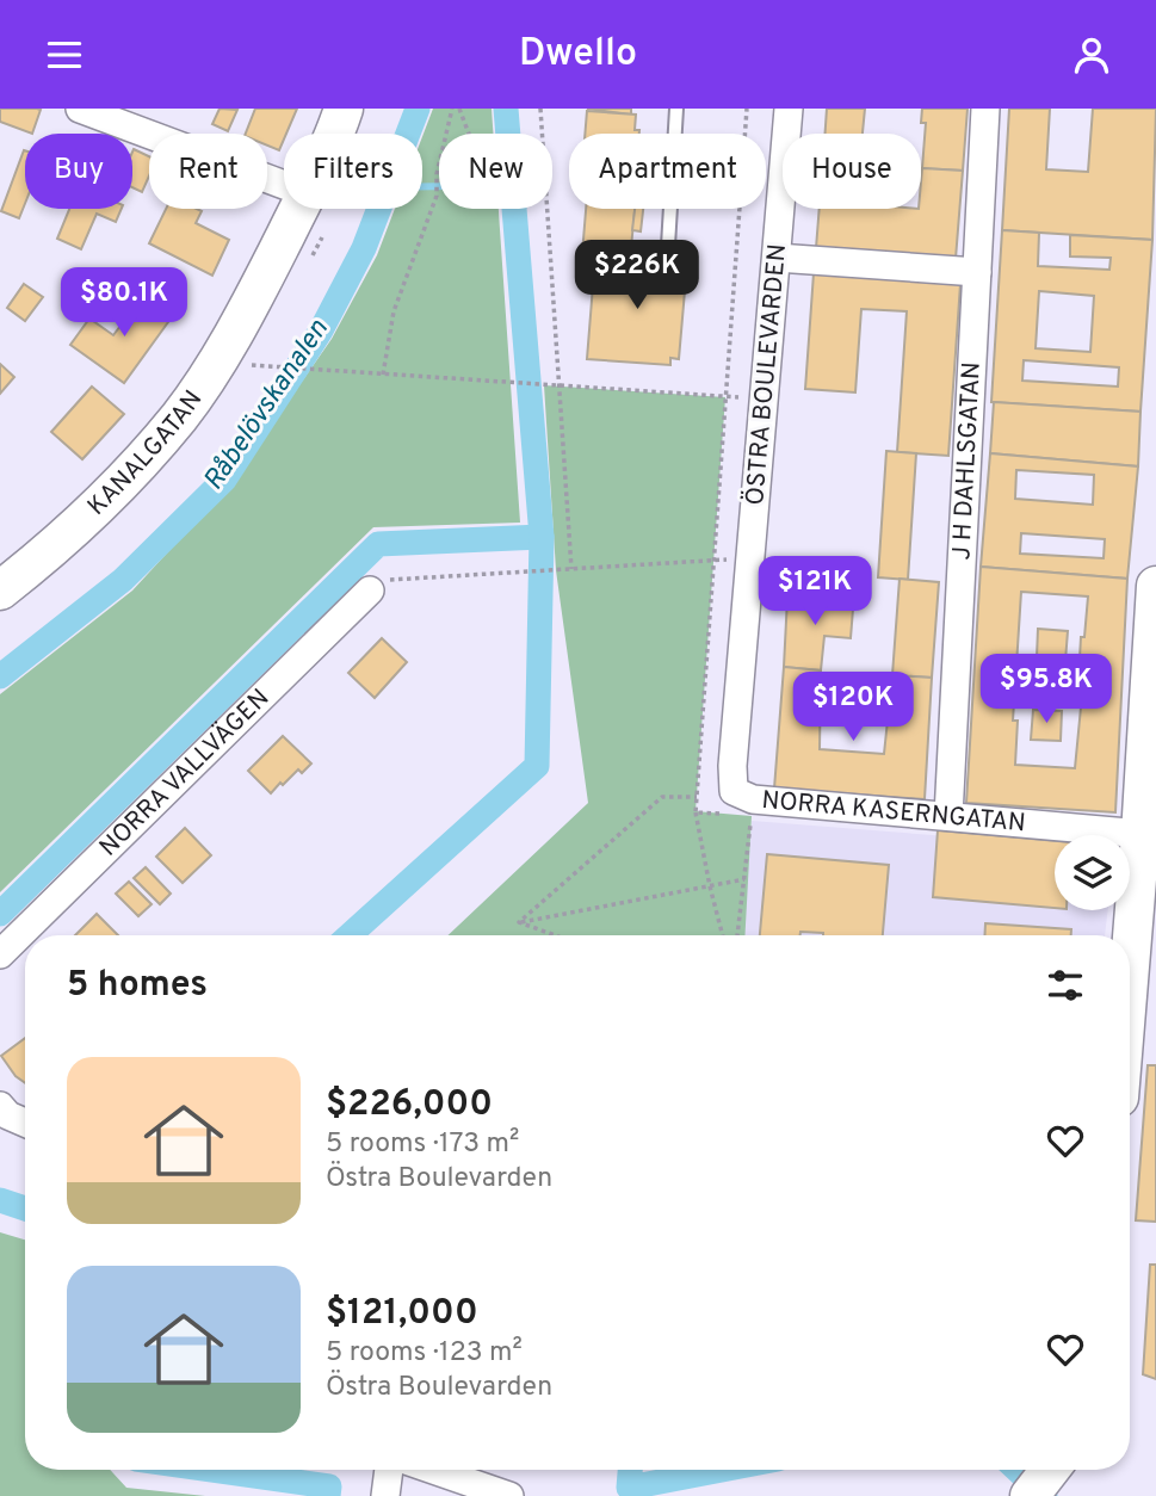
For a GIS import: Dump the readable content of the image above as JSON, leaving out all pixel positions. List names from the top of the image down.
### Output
{
  "streets": {
    "street": [
      "ÖSTRA BOULEVARDEN",
      "KANALGATAN",
      "J H DAHLSGATAN",
      "NORRA VALLVÄGEN",
      "NORRA KASERNGATAN"
    ]
  },
  "crossings": [
    ["ÖSTRA BOULEVARDEN", "NORRA KASERNGATAN"],
    ["J H DAHLSGATAN", "NORRA KASERNGATAN"]
  ],
  "water": ["Råbelövskanalen"],
  "page": {
    "header": "Dwello",
    "chip": [
      "Buy",
      "Rent",
      "Filters",
      "New",
      "Apartment",
      "House"
    ],
    "price": [
      "$226K",
      "$80.1K",
      "$121K",
      "$95.8K",
      "$120K"
    ],
    "heading": "5 homes",
    "list": [
      {
        "name": "$226,000",
        "note": "5 rooms · 173 m² · Östra Boulevarden"
      },
      {
        "name": "$121,000",
        "note": "5 rooms · 123 m² · Östra Boulevarden"
      }
    ]
  }
}
